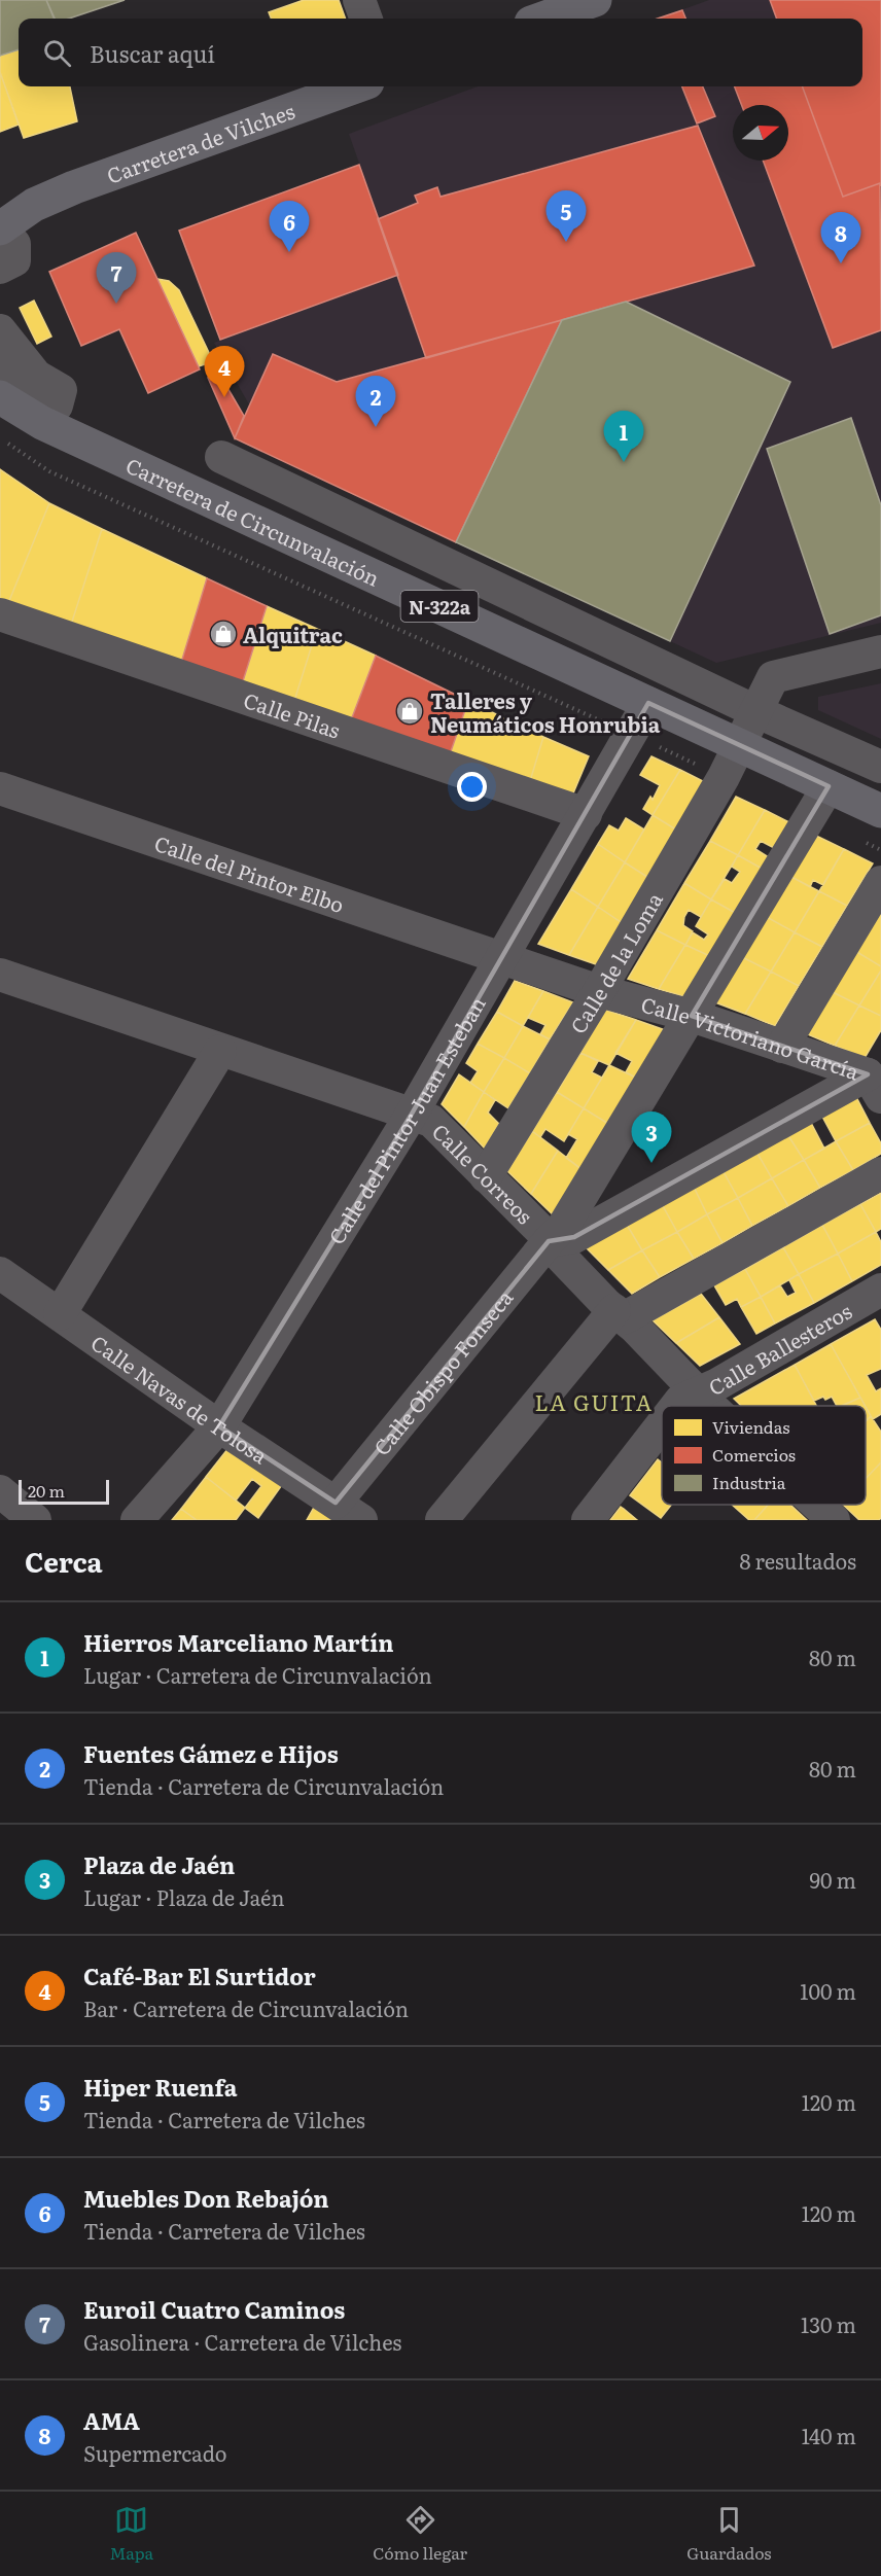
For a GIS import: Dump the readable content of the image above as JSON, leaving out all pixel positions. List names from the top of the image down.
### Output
{
  "streets": {
    "main road": ["Carretera de Vilches", "Carretera de Circunvalación", "N-322a"],
    "street": [
      "Calle Pilas",
      "Calle del Pintor Elbo",
      "Calle de la Loma",
      "Calle Victoriano García",
      "Calle del Pintor Juan Esteban",
      "Calle Correos",
      "Calle Ballesteros",
      "Calle Obispo Fonseca",
      "Calle Navas de Tolosa"
    ]
  },
  "crossings": [
    ["Carretera de Circunvalación", "Calle de la Loma"],
    ["Carretera de Circunvalación", "Calle del Pintor Juan Esteban"],
    ["Carretera de Circunvalación", "Calle Obispo Fonseca"],
    ["Calle Pilas", "Calle del Pintor Juan Esteban"],
    ["Calle del Pintor Elbo", "Calle Victoriano García"],
    ["Calle del Pintor Elbo", "Calle del Pintor Juan Esteban"],
    ["Calle de la Loma", "Calle Victoriano García"],
    ["Calle de la Loma", "Calle Correos"],
    ["Calle Victoriano García", "Calle del Pintor Juan Esteban"],
    ["Calle Victoriano García", "Calle Obispo Fonseca"],
    ["Calle del Pintor Juan Esteban", "Calle Correos"],
    ["Calle del Pintor Juan Esteban", "Calle Navas de Tolosa"],
    ["Calle Correos", "Calle Ballesteros"],
    ["Calle Correos", "Calle Obispo Fonseca"],
    ["Calle Obispo Fonseca", "Calle Navas de Tolosa"]
  ],
  "districts": ["LA GUITA"],
  "places": {
    "shop": ["Alquitrac", "Talleres y Neumáticos Honrubia"]
  },
  "legend": ["Viviendas", "Comercios", "Industria"],
  "scale_bar": "20 m",
  "north": "right",
  "page": {
    "search": "Buscar aquí",
    "pins": [
      "5",
      "6",
      "8",
      "7",
      "4",
      "2",
      "1",
      "3"
    ],
    "scale": "20 m",
    "heading": ["Cerca", "8 resultados"],
    "list": [
      {
        "mark": "1",
        "name": "Hierros Marceliano Martín",
        "note": "Lugar · Carretera de Circunvalación",
        "value": "80 m"
      },
      {
        "mark": "2",
        "name": "Fuentes Gámez e Hijos",
        "note": "Tienda · Carretera de Circunvalación",
        "value": "80 m"
      },
      {
        "mark": "3",
        "name": "Plaza de Jaén",
        "note": "Lugar · Plaza de Jaén",
        "value": "90 m"
      },
      {
        "mark": "4",
        "name": "Café-Bar El Surtidor",
        "note": "Bar · Carretera de Circunvalación",
        "value": "100 m"
      },
      {
        "mark": "5",
        "name": "Hiper Ruenfa",
        "note": "Tienda · Carretera de Vilches",
        "value": "120 m"
      },
      {
        "mark": "6",
        "name": "Muebles Don Rebajón",
        "note": "Tienda · Carretera de Vilches",
        "value": "120 m"
      },
      {
        "mark": "7",
        "name": "Euroil Cuatro Caminos",
        "note": "Gasolinera · Carretera de Vilches",
        "value": "130 m"
      },
      {
        "mark": "8",
        "name": "AMA",
        "note": "Supermercado",
        "value": "140 m"
      }
    ],
    "nav": ["Mapa", "Cómo llegar", "Guardados"]
  }
}
